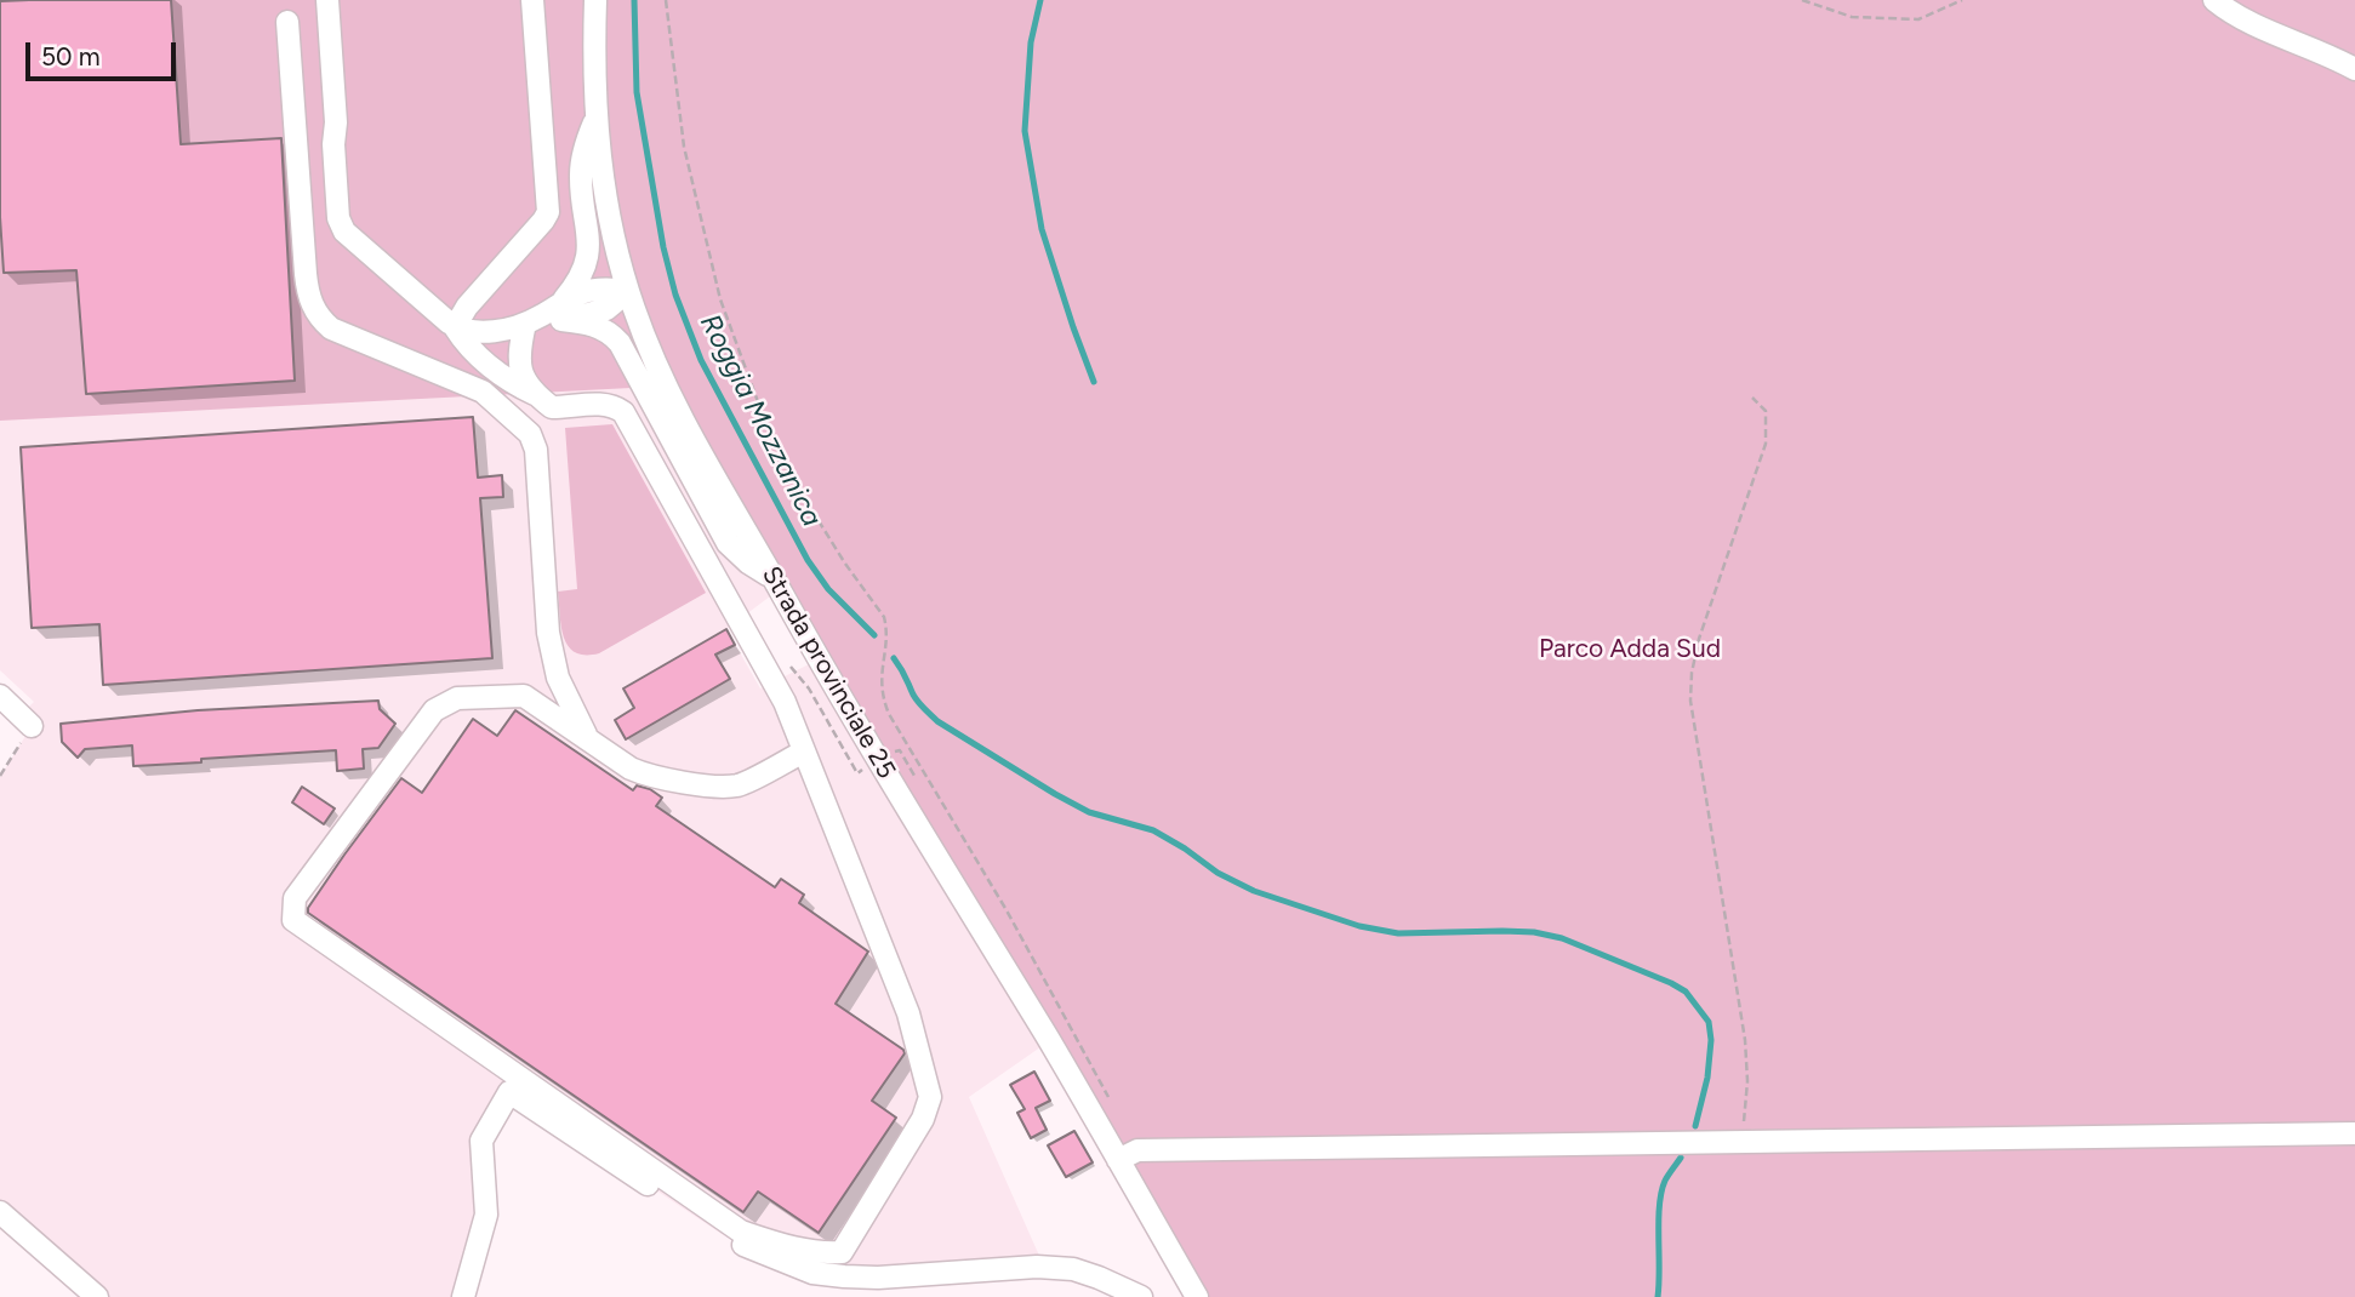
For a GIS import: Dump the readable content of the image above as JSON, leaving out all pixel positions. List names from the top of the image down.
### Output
{
  "streets": {
    "street": ["Strada provinciale 25"]
  },
  "water": ["Roggia Mozzanica"],
  "parks": ["Parco Adda Sud"],
  "scale_bar": "50 m"
}
